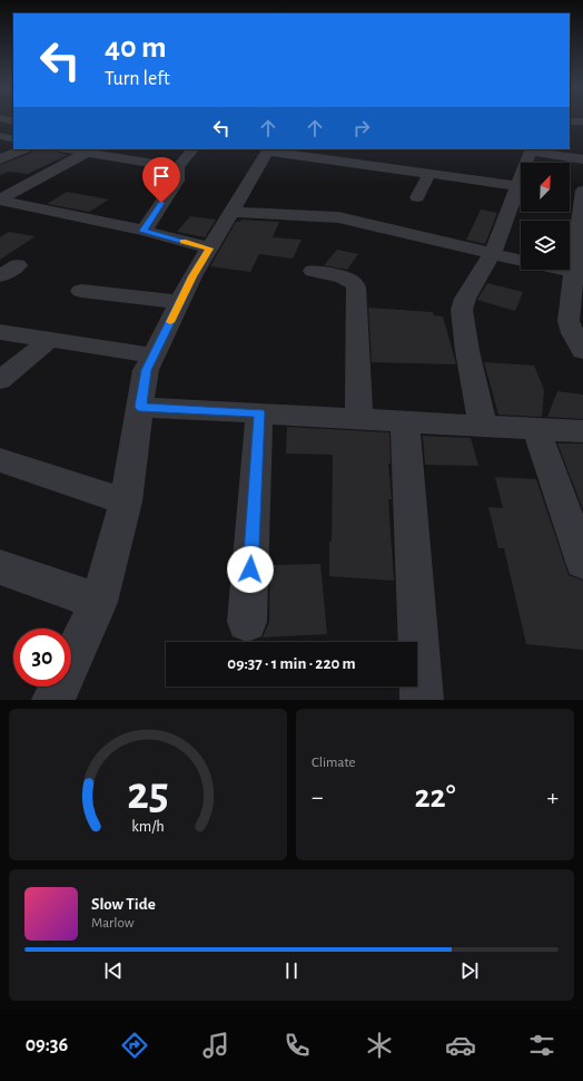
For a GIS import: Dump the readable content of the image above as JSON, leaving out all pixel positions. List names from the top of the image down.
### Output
{
  "north": "top right",
  "page": {
    "turn": ["40 m", "Turn left"],
    "limit": "30",
    "trip": "09:37 · 1 min · 220 m",
    "tile": "Climate",
    "heat": ["−", "22°", "+"],
    "song": ["Slow Tide", "Marlow"],
    "tabs": "09:36",
    "gauge": ["25", "km/h"]
  }
}
